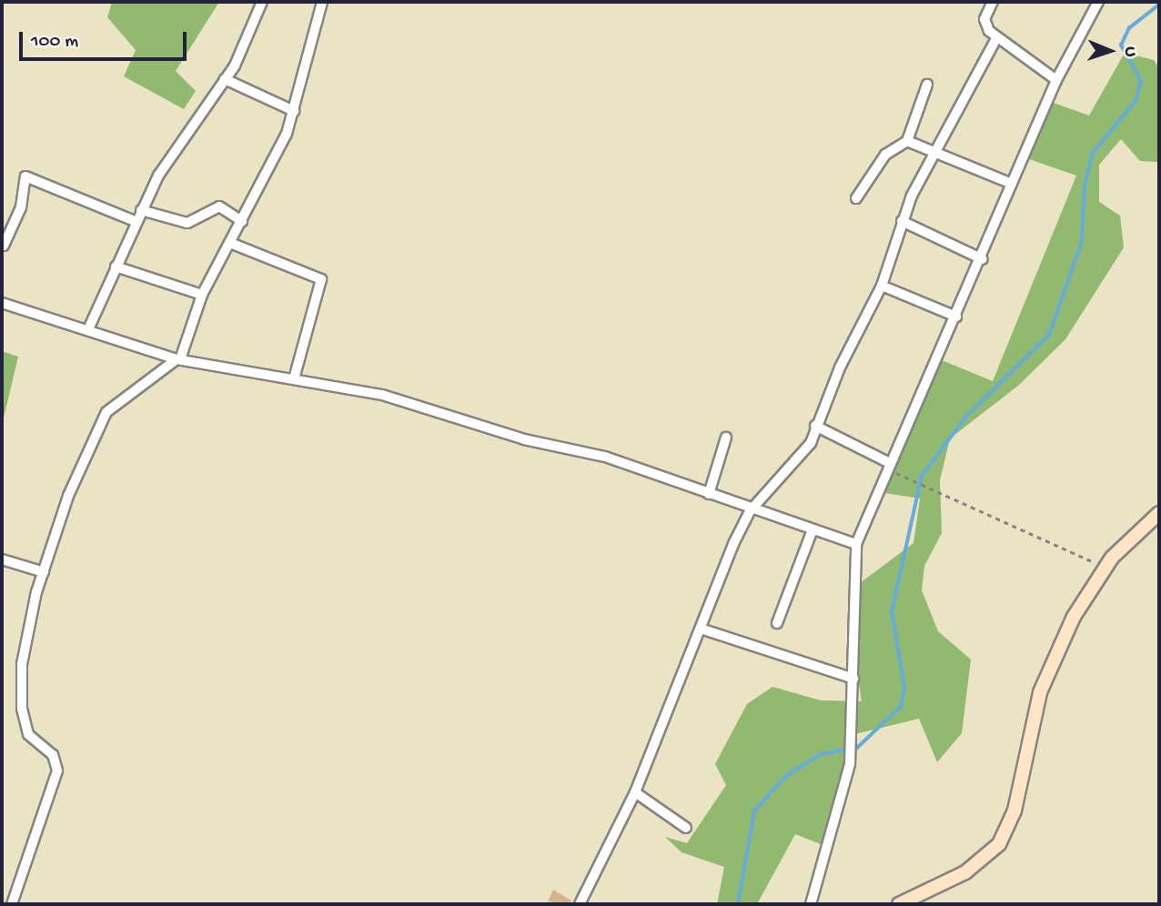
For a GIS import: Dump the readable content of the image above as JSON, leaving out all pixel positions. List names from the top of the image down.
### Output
{
  "scale_bar": "100 m",
  "north": "right"
}
